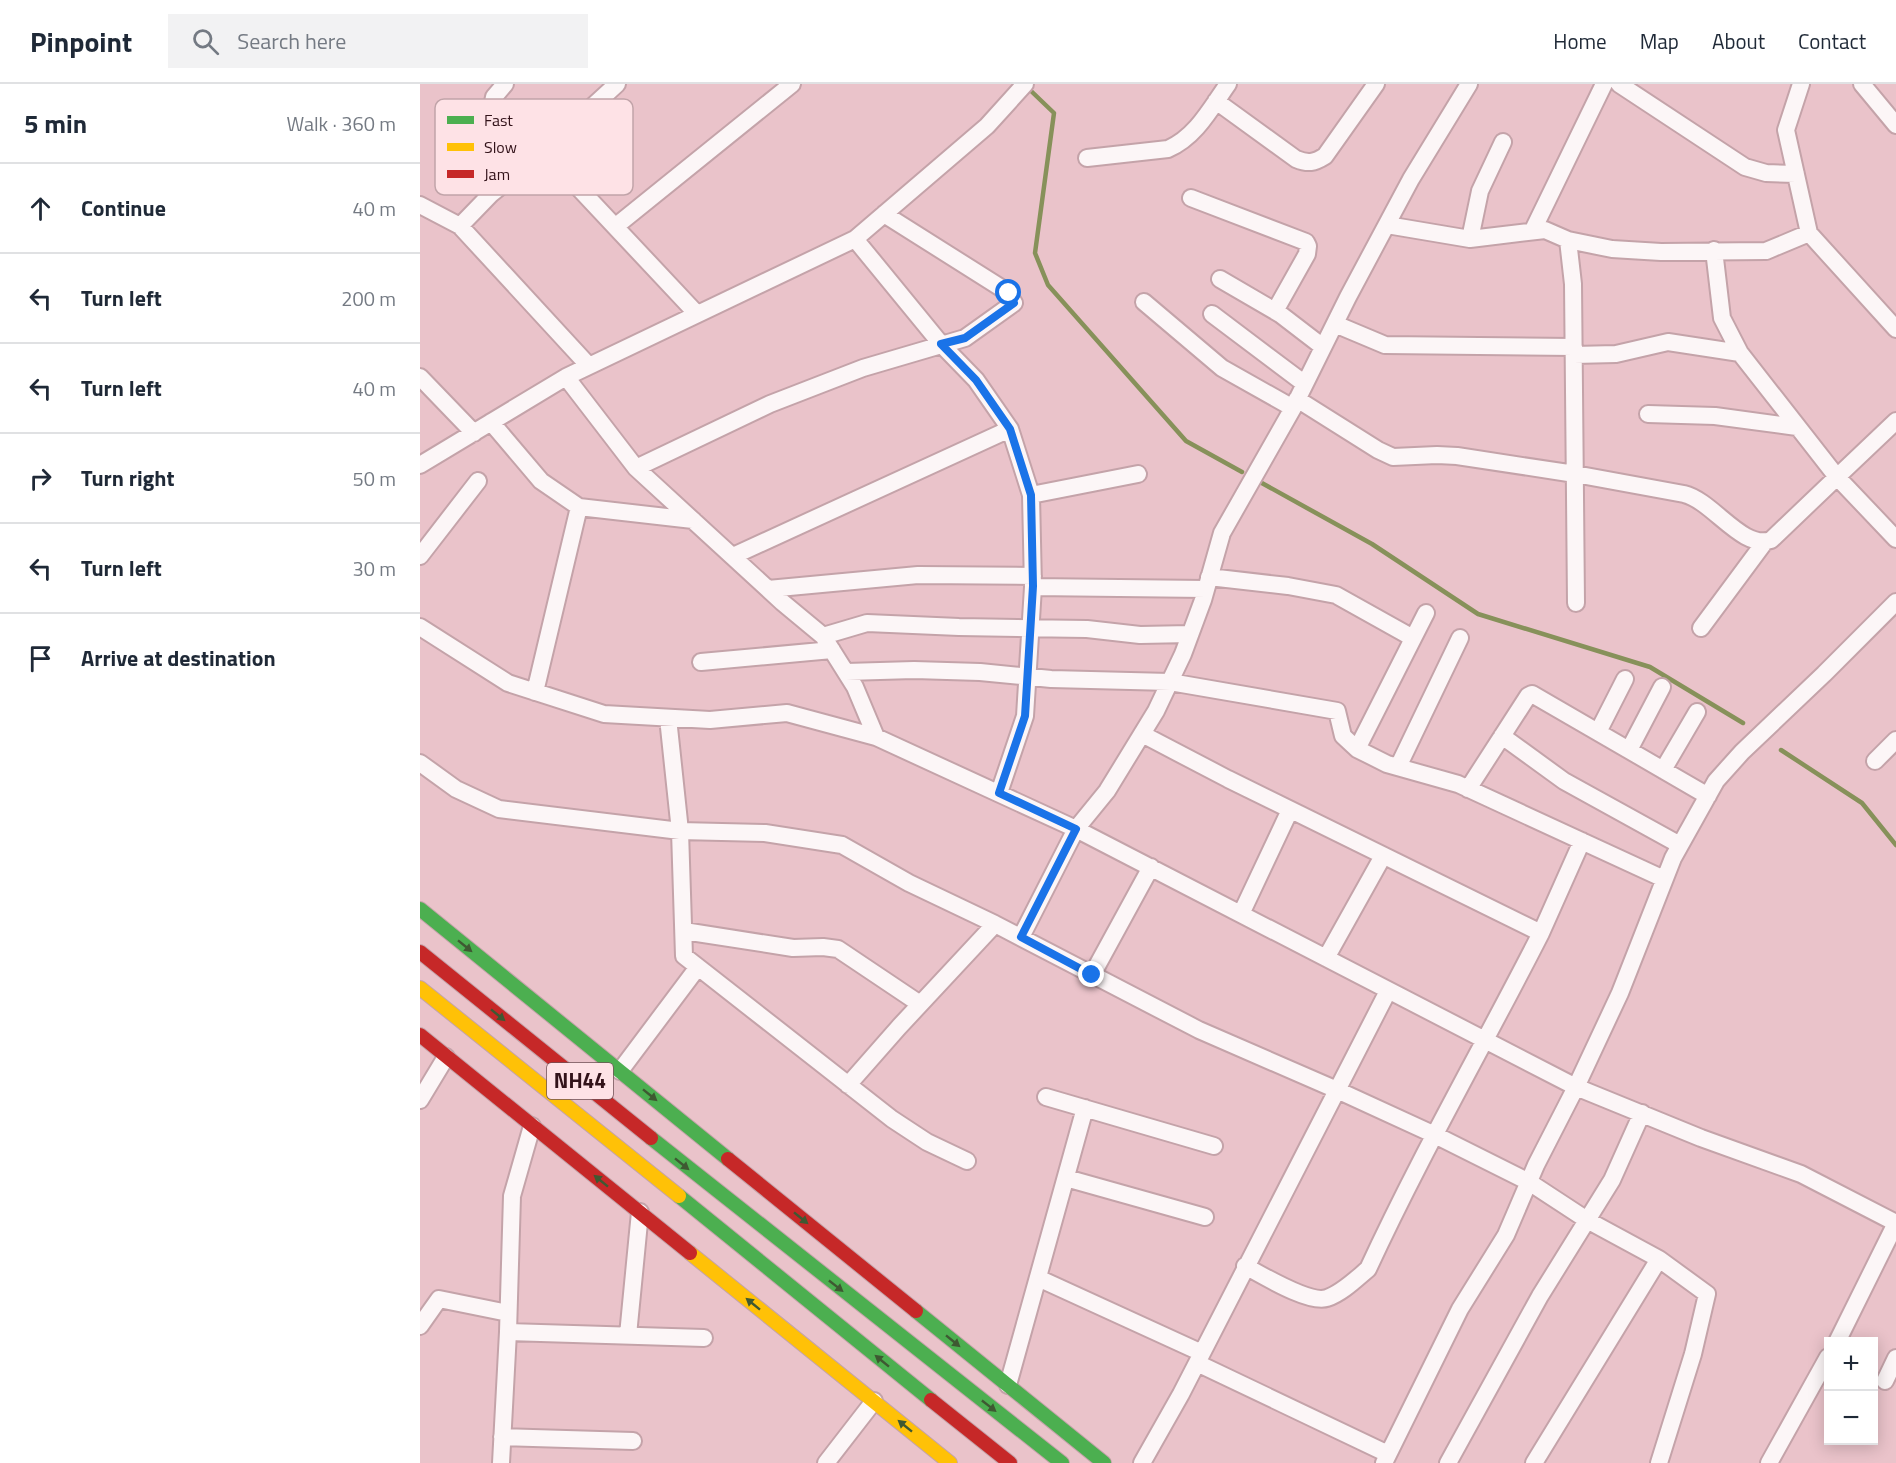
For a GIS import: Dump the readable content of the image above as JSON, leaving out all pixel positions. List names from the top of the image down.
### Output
{
  "streets": {
    "main road": ["NH44"]
  },
  "legend": ["Fast", "Slow", "Jam"],
  "page": {
    "header": "Pinpoint",
    "search": "Search here",
    "nav": [
      "Home",
      "Map",
      "About",
      "Contact"
    ],
    "heading": ["5 min", "Walk · 360 m"],
    "list": [
      ["Continue", "40 m"],
      ["Turn left", "200 m"],
      ["Turn left", "40 m"],
      ["Turn right", "50 m"],
      ["Turn left", "30 m"],
      "Arrive at destination"
    ],
    "map_buttons": ["+", "−"]
  }
}
